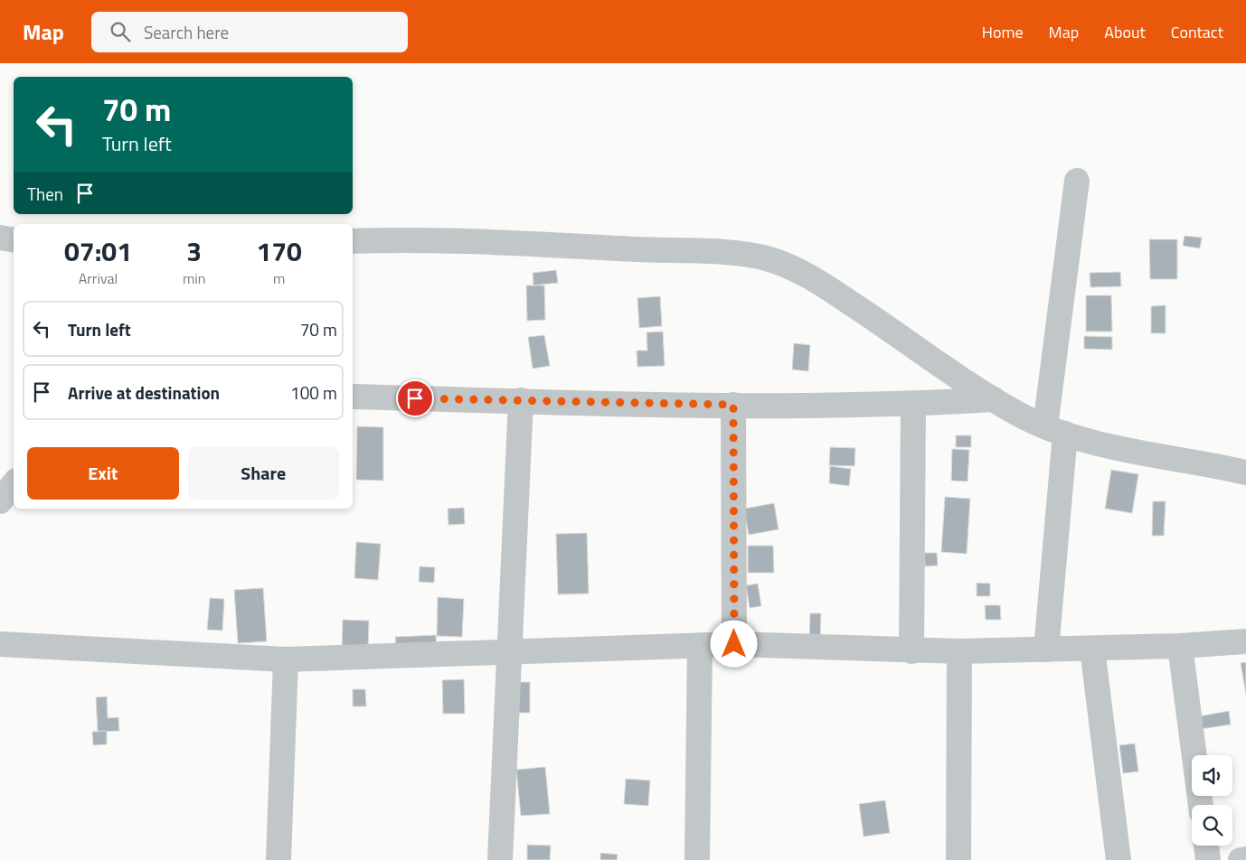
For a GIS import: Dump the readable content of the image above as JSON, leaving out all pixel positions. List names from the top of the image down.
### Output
{
  "page": {
    "header": "Map",
    "search": "Search here",
    "nav": [
      "Home",
      "Map",
      "About",
      "Contact"
    ],
    "turn": ["70 m", "Turn left"],
    "then": "Then",
    "eta": [
      "07:01",
      "Arrival",
      "3",
      "min",
      "170",
      "m"
    ],
    "list": [
      {
        "name": "Turn left",
        "value": "70 m"
      },
      {
        "name": "Arrive at destination",
        "value": "100 m"
      }
    ],
    "buttons": ["Exit", "Share"]
  }
}
